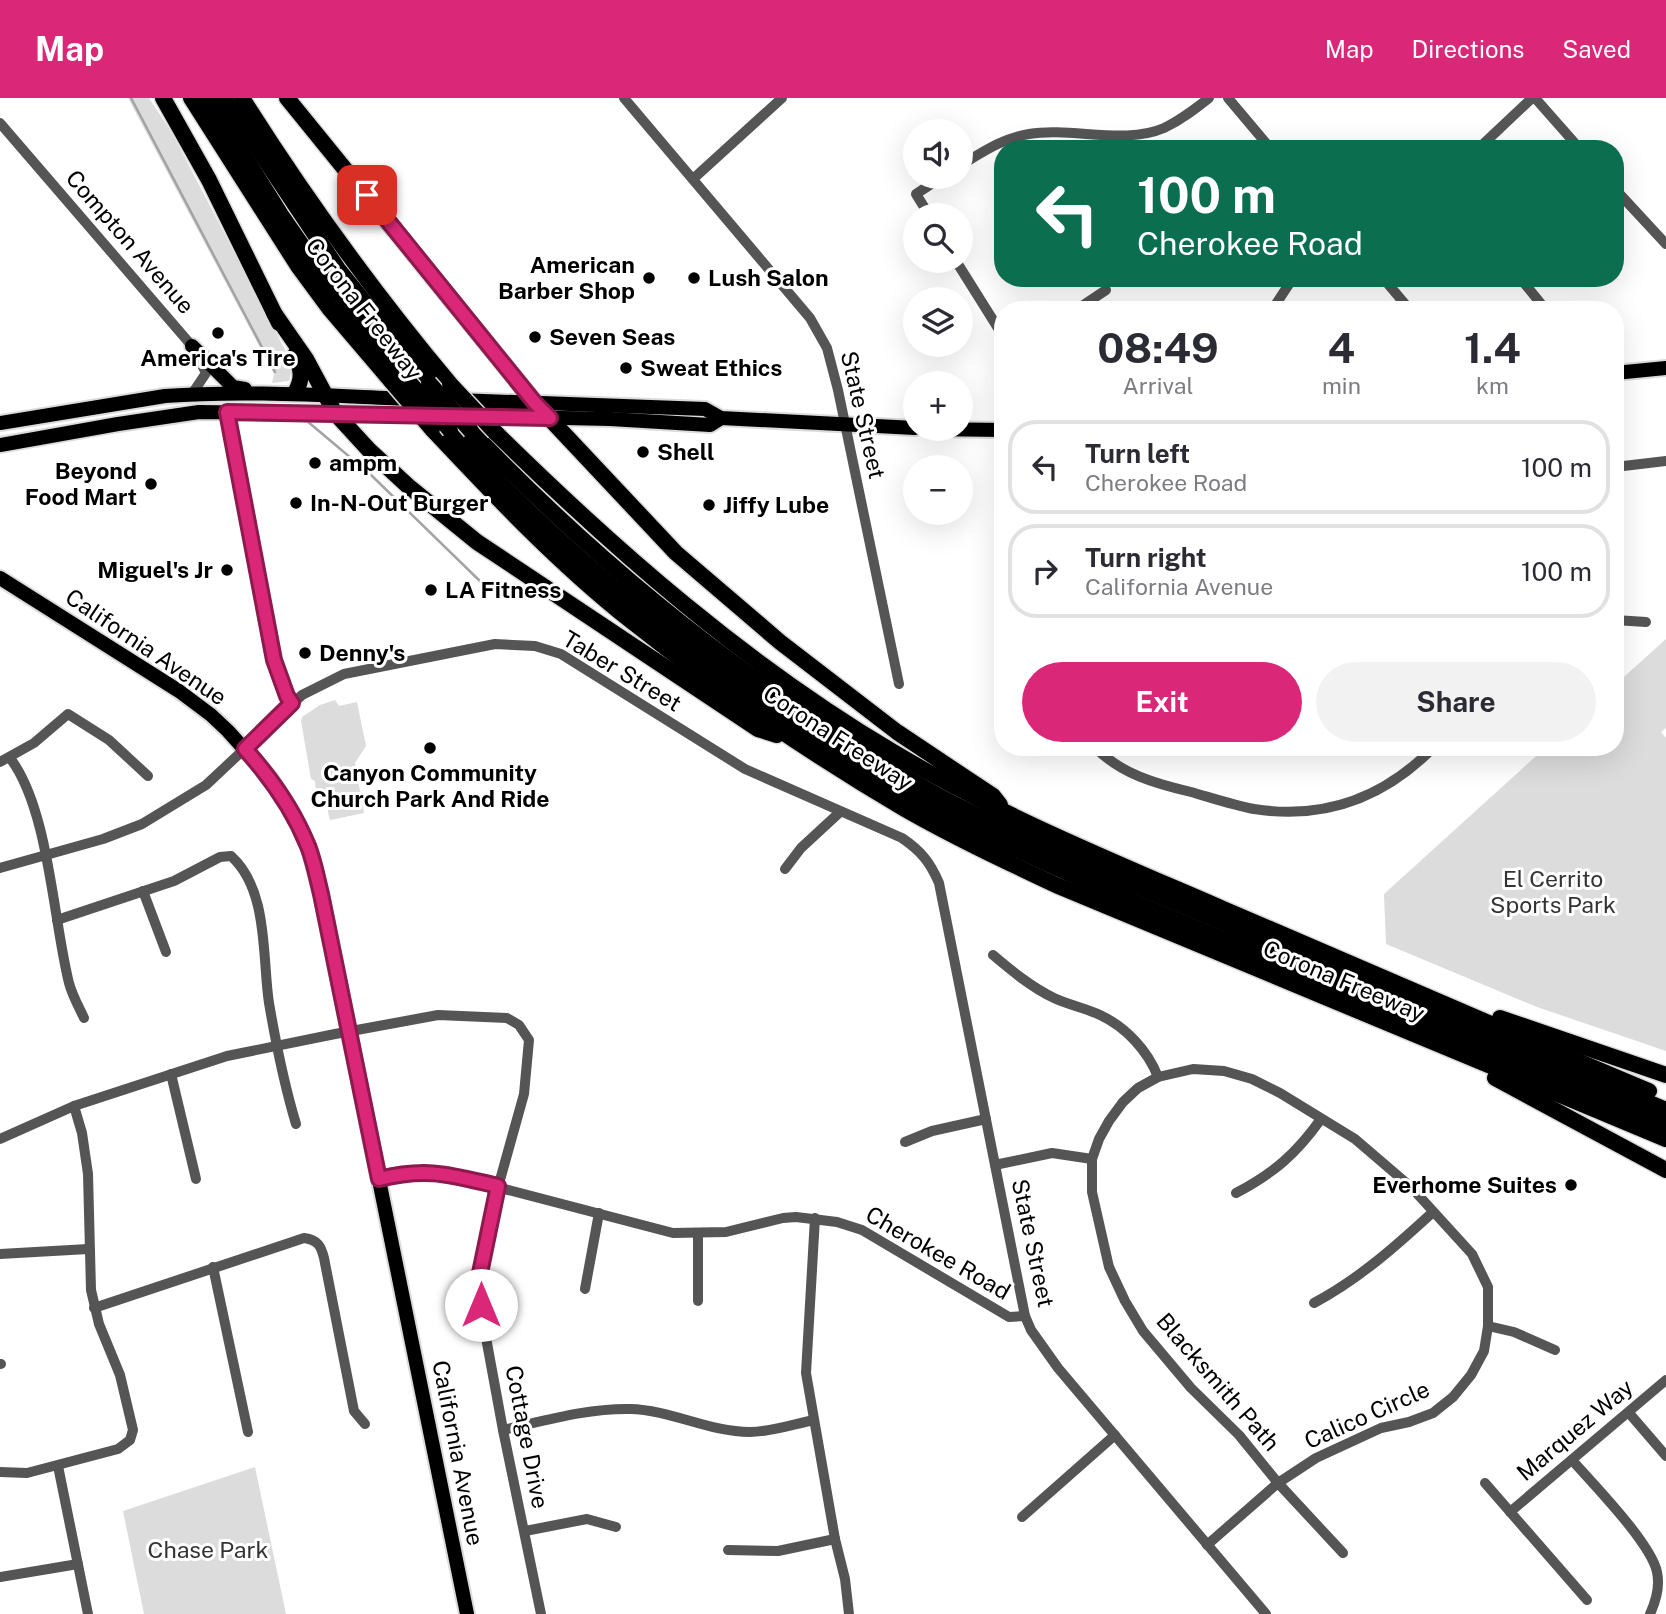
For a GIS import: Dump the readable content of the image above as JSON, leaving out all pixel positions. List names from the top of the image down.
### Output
{
  "streets": {
    "highway": ["Corona Freeway"],
    "main road": ["California Avenue"],
    "street": [
      "Compton Avenue",
      "State Street",
      "Taber Street",
      "Cherokee Road",
      "Blacksmith Path",
      "Calico Circle",
      "Marquez Way",
      "Cottage Drive"
    ]
  },
  "crossings": [
    ["State Street", "Taber Street"],
    ["State Street", "Cherokee Road"],
    ["State Street", "Calico Circle"],
    ["California Avenue", "Taber Street"],
    ["California Avenue", "Cherokee Road"],
    ["California Avenue", "Cottage Drive"],
    ["Cherokee Road", "Cottage Drive"],
    ["Blacksmith Path", "Calico Circle"]
  ],
  "parks": ["El Cerrito Sports Park", "Chase Park"],
  "places": [
    "American Barber Shop",
    "Lush Salon",
    "America's Tire",
    "Seven Seas",
    "Sweat Ethics",
    "Shell",
    "ampm",
    "Beyond Food Mart",
    "In-N-Out Burger",
    "Jiffy Lube",
    "Miguel's Jr",
    "LA Fitness",
    "Denny's",
    "Canyon Community Church Park And Ride",
    "Everhome Suites"
  ],
  "page": {
    "header": "Map",
    "nav": ["Map", "Directions", "Saved"],
    "map_buttons": ["+", "−"],
    "turn": ["100 m", "Cherokee Road"],
    "eta": [
      "08:49",
      "Arrival",
      "4",
      "min",
      "1.4",
      "km"
    ],
    "list": [
      {
        "name": "Turn left",
        "note": "Cherokee Road",
        "value": "100 m"
      },
      {
        "name": "Turn right",
        "note": "California Avenue",
        "value": "100 m"
      }
    ],
    "buttons": ["Exit", "Share"]
  }
}
